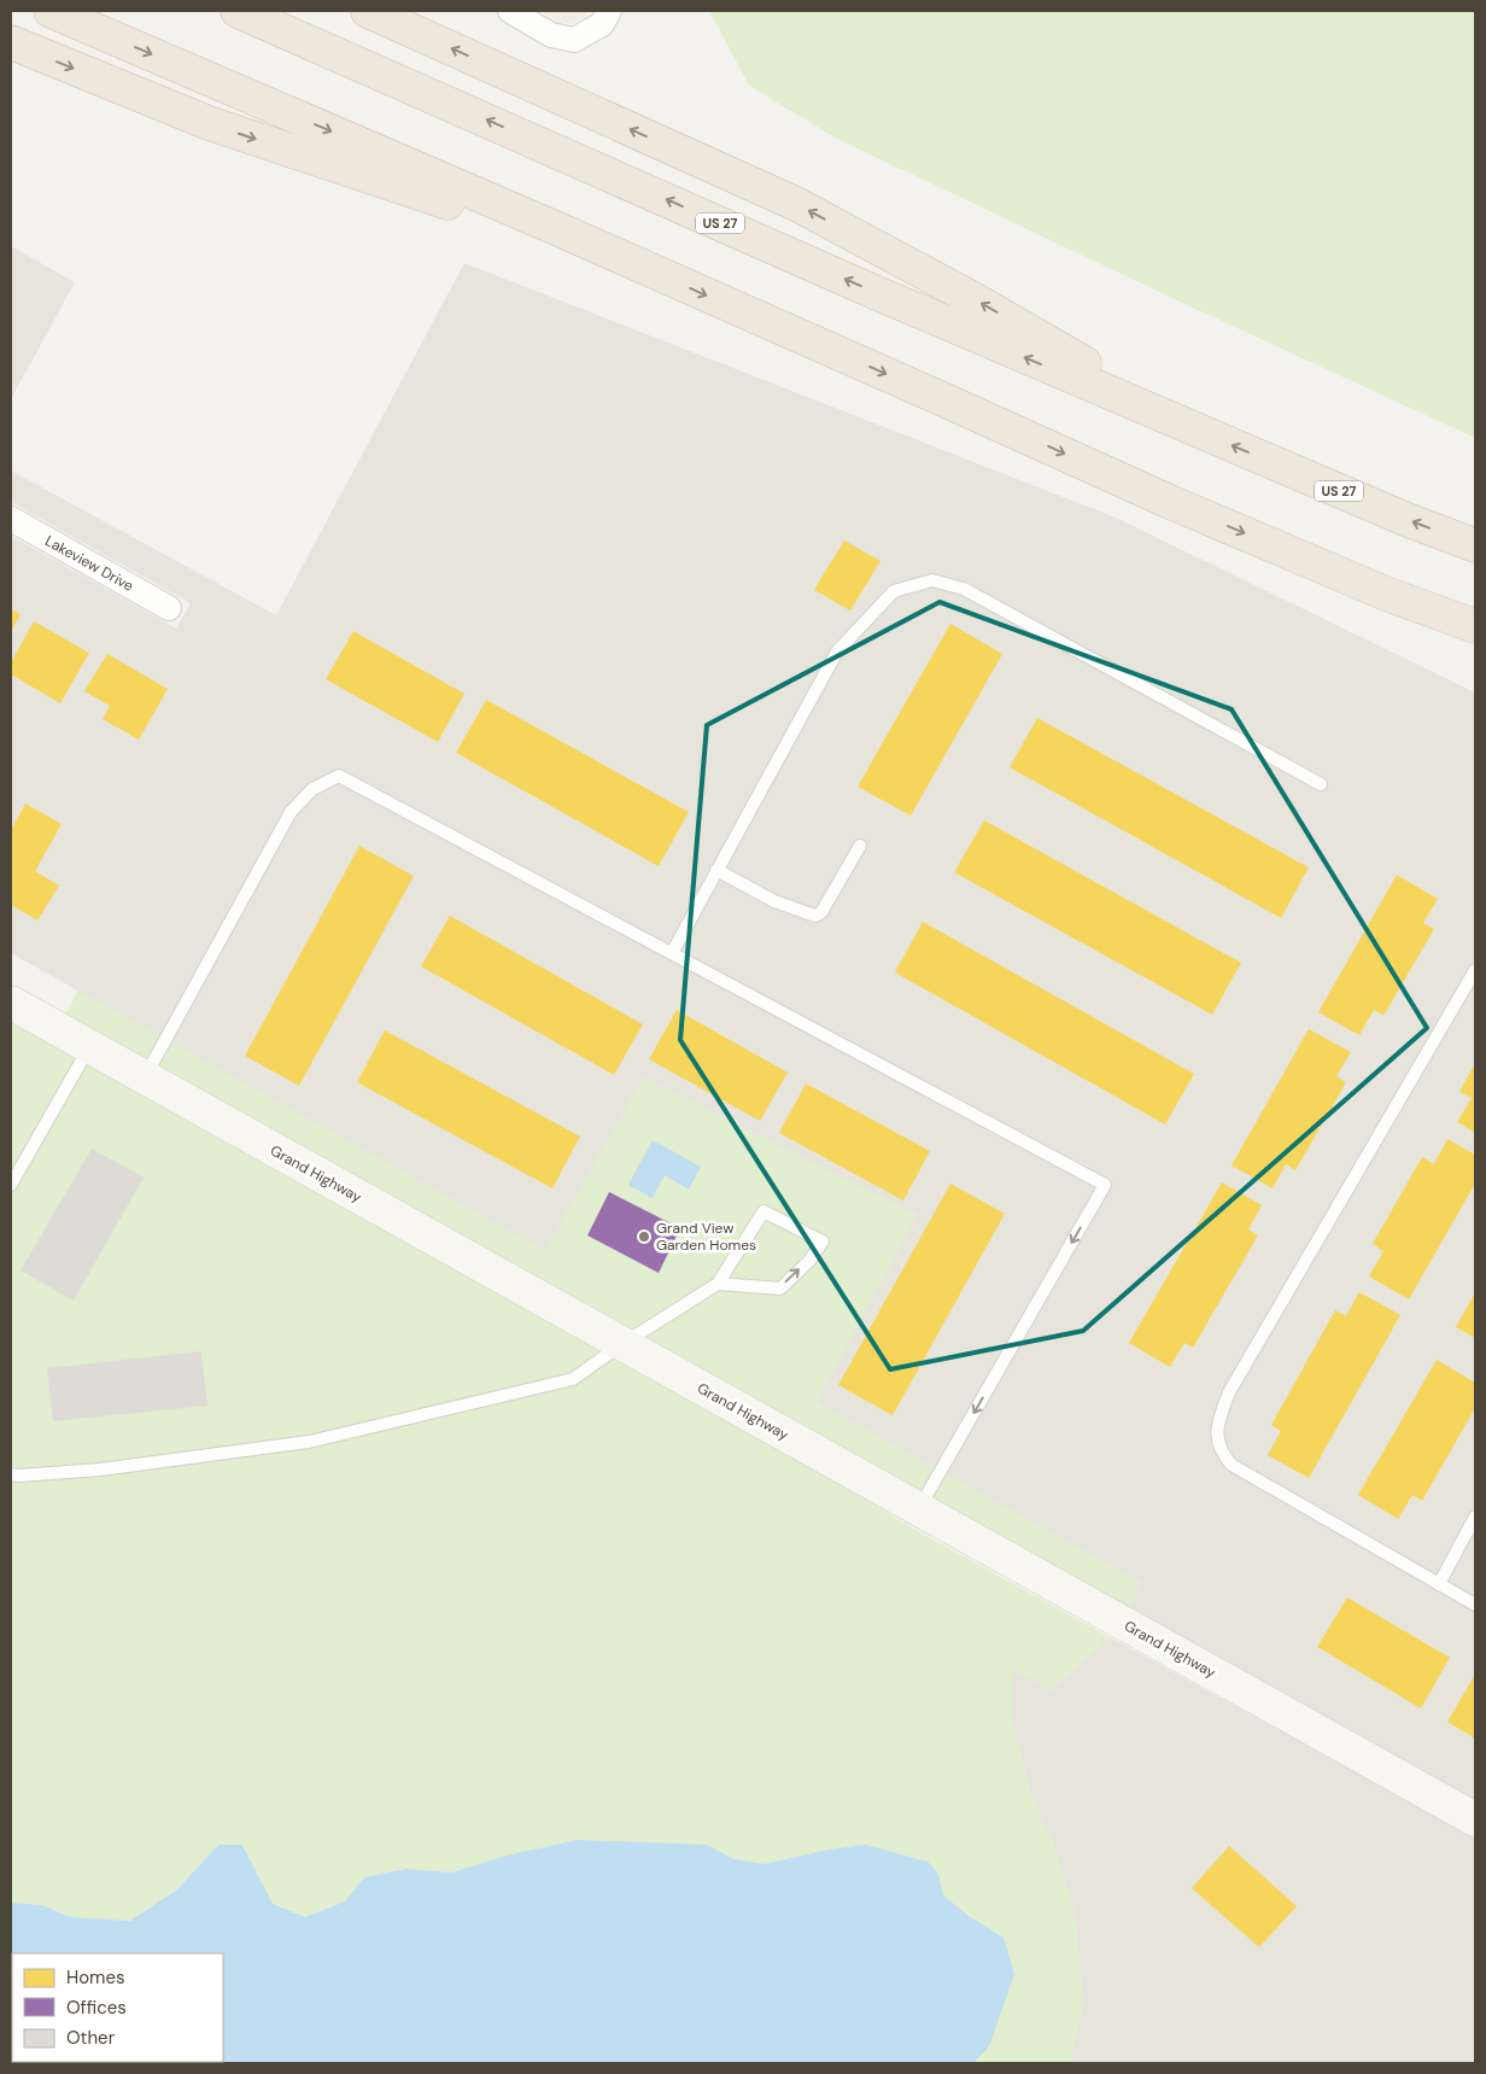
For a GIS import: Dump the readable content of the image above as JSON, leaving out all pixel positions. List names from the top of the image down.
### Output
{
  "streets": {
    "highway": ["US 27"],
    "street": ["Lakeview Drive", "Grand Highway"]
  },
  "places": ["Grand View Garden Homes"],
  "legend": ["Homes", "Offices", "Other"]
}
